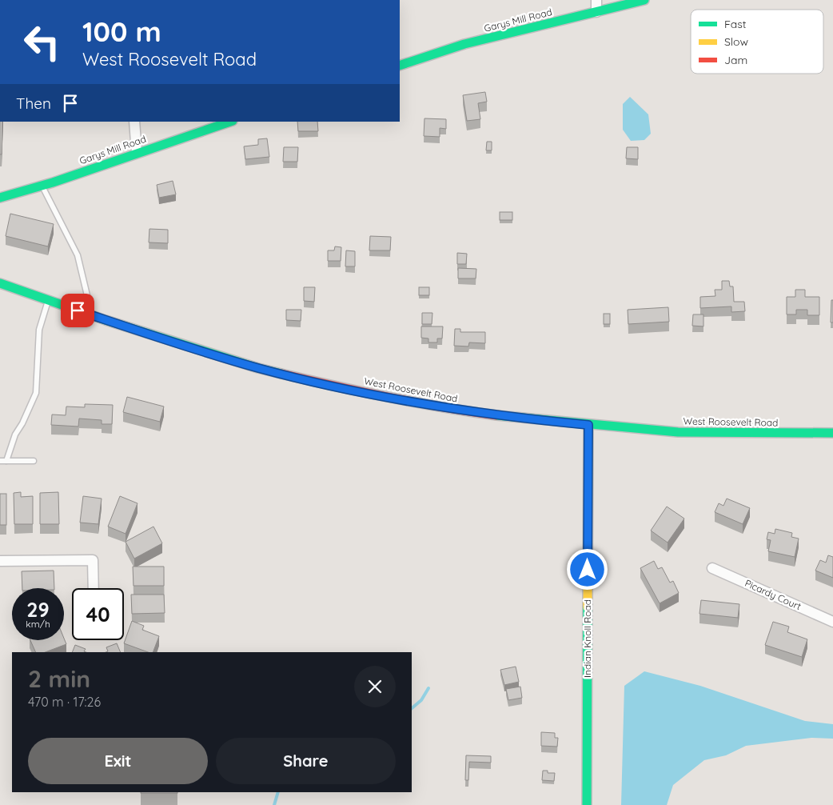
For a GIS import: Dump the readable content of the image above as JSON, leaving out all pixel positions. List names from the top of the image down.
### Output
{
  "streets": {
    "street": [
      "Garys Mill Road",
      "West Roosevelt Road",
      "Picardy Court",
      "Indian Knoll Road"
    ]
  },
  "crossings": [
    ["West Roosevelt Road", "Indian Knoll Road"]
  ],
  "legend": ["Fast", "Slow", "Jam"],
  "page": {
    "turn": ["100 m", "West Roosevelt Road"],
    "then": "Then",
    "speed": "29 km/h",
    "limit": "40",
    "heading": ["2 min", "470 m · 17:26"],
    "buttons": ["Exit", "Share"]
  }
}
